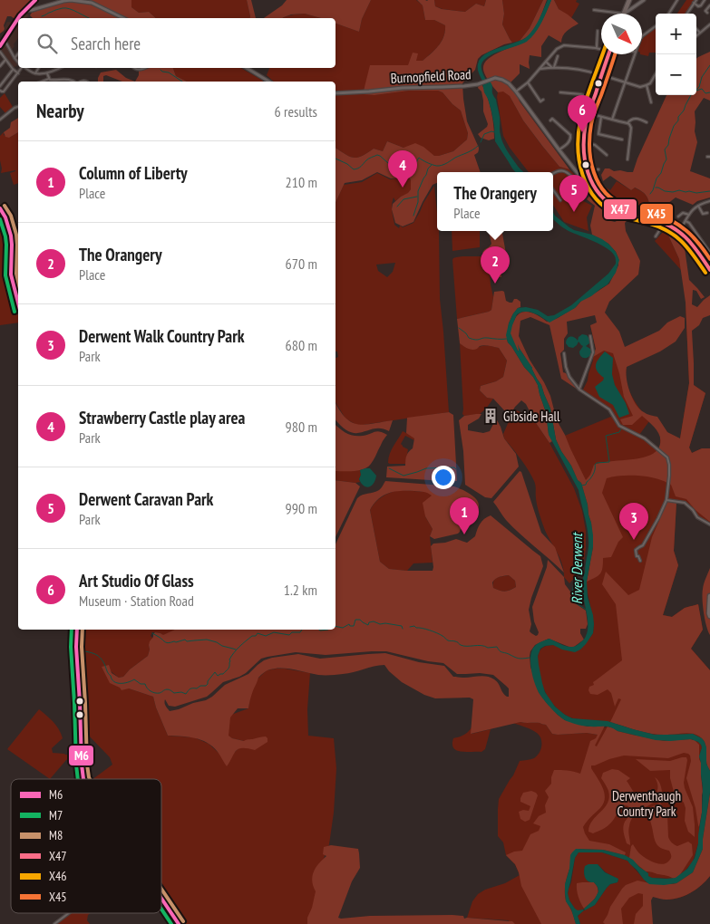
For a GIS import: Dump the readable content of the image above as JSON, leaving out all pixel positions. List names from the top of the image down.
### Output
{
  "streets": {
    "main road": ["Burnopfield Road"]
  },
  "water": ["River Derwent"],
  "parks": ["Derwenthaugh Country Park"],
  "places": {
    "building": ["Gibside Hall"]
  },
  "lines": [
    "transit line M6",
    "transit line X47",
    "transit line X46",
    "transit line X45",
    "transit line M8",
    "transit line M7"
  ],
  "legend": [
    "M6",
    "M7",
    "M8",
    "X47",
    "X46",
    "X45"
  ],
  "north": "bottom right",
  "page": {
    "map_buttons": ["+", "−"],
    "search": "Search here",
    "heading": ["Nearby", "6 results"],
    "pins": [
      "6",
      "4",
      "5",
      "2",
      "1",
      "3"
    ],
    "list": [
      {
        "mark": "1",
        "name": "Column of Liberty",
        "note": "Place",
        "value": "210 m"
      },
      {
        "mark": "2",
        "name": "The Orangery",
        "note": "Place",
        "value": "670 m"
      },
      {
        "mark": "3",
        "name": "Derwent Walk Country Park",
        "note": "Park",
        "value": "680 m"
      },
      {
        "mark": "4",
        "name": "Strawberry Castle play area",
        "note": "Park",
        "value": "980 m"
      },
      {
        "mark": "5",
        "name": "Derwent Caravan Park",
        "note": "Park",
        "value": "990 m"
      },
      {
        "mark": "6",
        "name": "Art Studio Of Glass",
        "note": "Museum · Station Road",
        "value": "1.2 km"
      }
    ],
    "popup": ["The Orangery", "Place"]
  }
}
